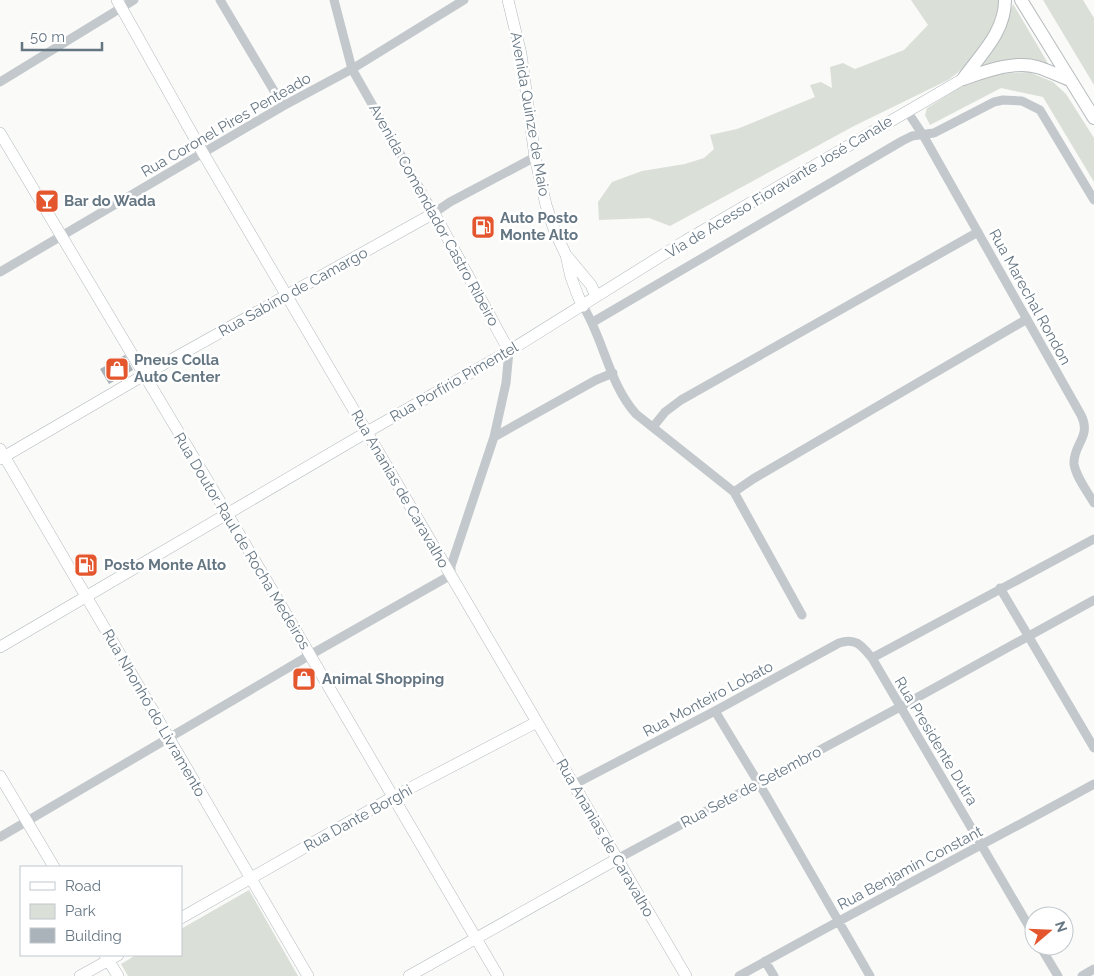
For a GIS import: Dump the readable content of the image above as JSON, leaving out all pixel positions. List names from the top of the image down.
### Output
{
  "streets": {
    "street": [
      "Avenida Quinze de Maio",
      "Rua Coronel Pires Penteado",
      "Via de Acesso Fioravante José Canale",
      "Avenida Comendador Castro Ribeiro",
      "Rua Sabino de Camargo",
      "Rua Marechal Rondon",
      "Rua Porfírio Pimentel",
      "Rua Ananias de Caravalho",
      "Rua Doutor Raul de Rocha Medeiros",
      "Rua Monteiro Lobato",
      "Rua Nhonhô do Livramento",
      "Rua Presidente Dutra",
      "Rua Sete de Setembro",
      "Rua Dante Borghi",
      "Rua Benjamin Constant"
    ]
  },
  "crossings": [
    ["Avenida Quinze de Maio", "Rua Sabino de Camargo"],
    ["Rua Coronel Pires Penteado", "Avenida Comendador Castro Ribeiro"],
    ["Rua Coronel Pires Penteado", "Rua Ananias de Caravalho"],
    ["Rua Coronel Pires Penteado", "Rua Doutor Raul de Rocha Medeiros"],
    ["Via de Acesso Fioravante José Canale", "Rua Marechal Rondon"],
    ["Via de Acesso Fioravante José Canale", "Rua Porfírio Pimentel"],
    ["Avenida Comendador Castro Ribeiro", "Rua Sabino de Camargo"],
    ["Avenida Comendador Castro Ribeiro", "Rua Porfírio Pimentel"],
    ["Rua Sabino de Camargo", "Rua Ananias de Caravalho"],
    ["Rua Sabino de Camargo", "Rua Doutor Raul de Rocha Medeiros"],
    ["Rua Sabino de Camargo", "Rua Nhonhô do Livramento"],
    ["Rua Porfírio Pimentel", "Rua Ananias de Caravalho"],
    ["Rua Porfírio Pimentel", "Rua Doutor Raul de Rocha Medeiros"],
    ["Rua Porfírio Pimentel", "Rua Nhonhô do Livramento"],
    ["Rua Ananias de Caravalho", "Rua Monteiro Lobato"],
    ["Rua Ananias de Caravalho", "Rua Sete de Setembro"],
    ["Rua Ananias de Caravalho", "Rua Dante Borghi"],
    ["Rua Doutor Raul de Rocha Medeiros", "Rua Sete de Setembro"],
    ["Rua Doutor Raul de Rocha Medeiros", "Rua Dante Borghi"],
    ["Rua Monteiro Lobato", "Rua Presidente Dutra"],
    ["Rua Nhonhô do Livramento", "Rua Dante Borghi"],
    ["Rua Presidente Dutra", "Rua Sete de Setembro"],
    ["Rua Presidente Dutra", "Rua Benjamin Constant"]
  ],
  "places": {
    "bar": ["Bar do Wada"],
    "fuel station": ["Auto Posto Monte Alto", "Posto Monte Alto"],
    "shop": ["Pneus Colla Auto Center", "Animal Shopping"]
  },
  "legend": ["Road", "Park", "Building"],
  "scale_bar": "50 m",
  "north": "right"
}
